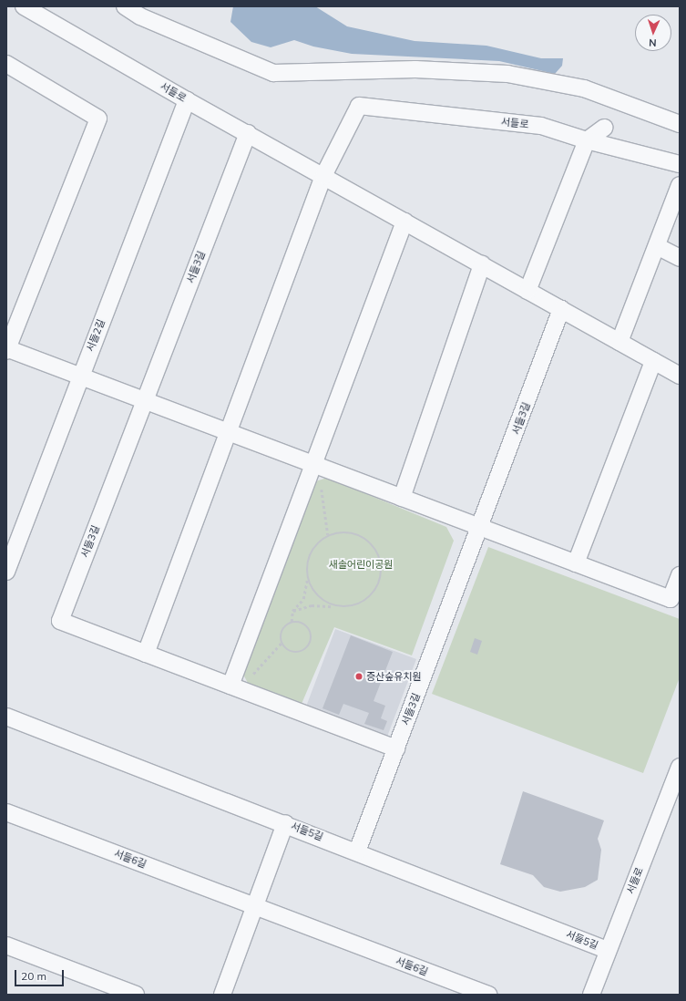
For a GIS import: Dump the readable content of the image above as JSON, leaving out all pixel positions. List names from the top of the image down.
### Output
{
  "streets": {
    "street": [
      "서들로",
      "서들3길",
      "서들2길",
      "서들5길",
      "서들6길"
    ]
  },
  "crossings": [
    ["서들로", "서들3길"],
    ["서들로", "서들2길"],
    ["서들로", "서들5길"],
    ["서들3길", "서들5길"]
  ],
  "parks": ["새솔어린이공원"],
  "places": ["증산숲유치원"],
  "scale_bar": "20 m",
  "north": "bottom"
}
